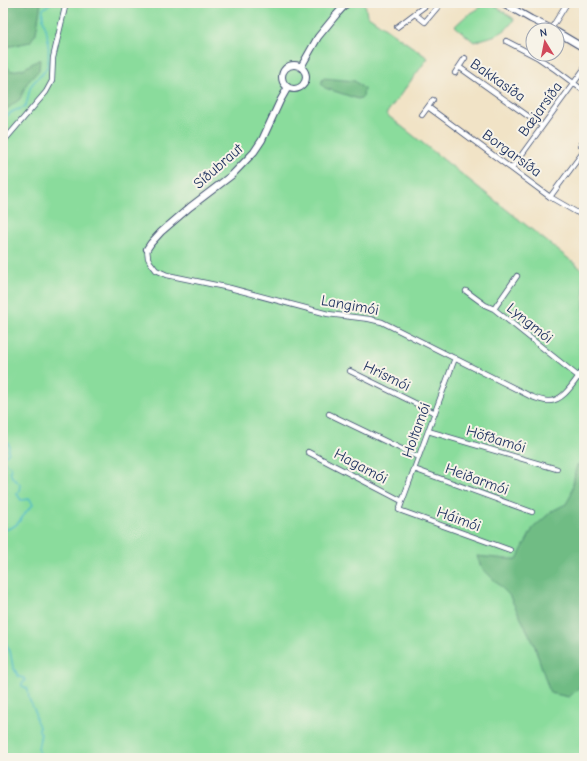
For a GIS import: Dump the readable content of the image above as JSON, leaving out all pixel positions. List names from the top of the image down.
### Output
{
  "streets": {
    "street": [
      "Bakkasíða",
      "Bæjarsíða",
      "Borgarsíða",
      "Síðubraut",
      "Langimói",
      "Lyngmói",
      "Hrísmói",
      "Holtamói",
      "Höfðamói",
      "Hagamói",
      "Heiðarmói",
      "Háimói"
    ]
  },
  "crossings": [
    ["Bakkasíða", "Bæjarsíða"],
    ["Bæjarsíða", "Borgarsíða"],
    ["Síðubraut", "Langimói"],
    ["Langimói", "Lyngmói"],
    ["Langimói", "Holtamói"],
    ["Hrísmói", "Holtamói"],
    ["Holtamói", "Höfðamói"],
    ["Holtamói", "Hagamói"],
    ["Holtamói", "Heiðarmói"],
    ["Holtamói", "Háimói"]
  ],
  "north": "top"
}
